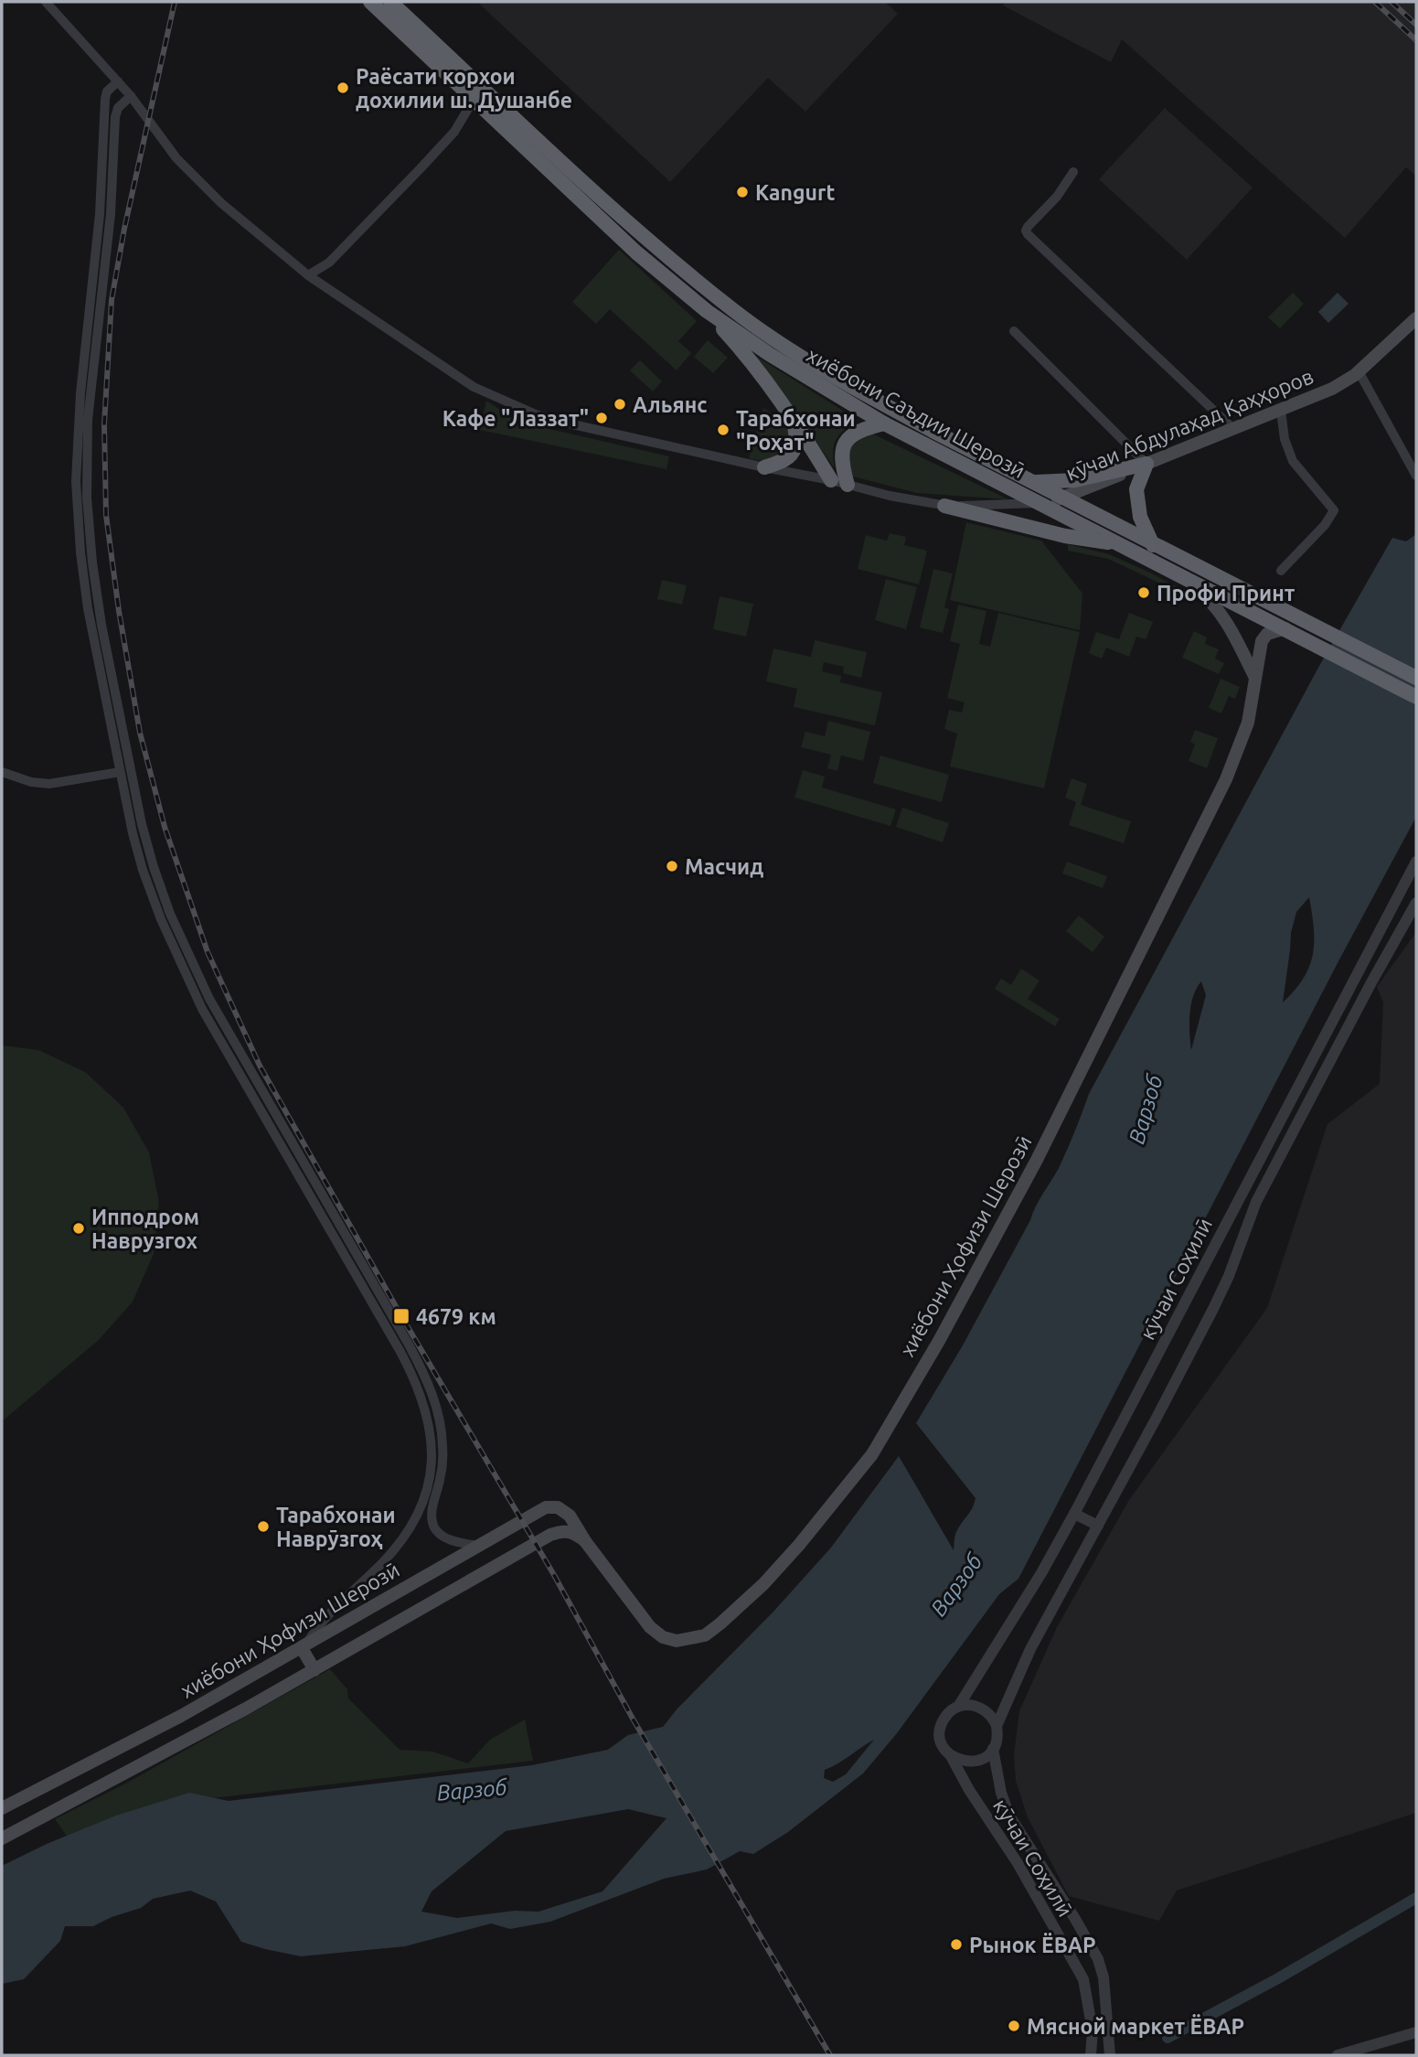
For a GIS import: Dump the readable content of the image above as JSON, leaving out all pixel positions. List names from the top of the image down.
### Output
{
  "streets": {
    "highway": ["хиёбони Саъдии Шерозӣ"],
    "main road": ["кӯчаи Абдулаҳад Қаҳҳоров", "хиёбони Ҳофизи Шерозӣ"],
    "street": ["кӯчаи Соҳилӣ"]
  },
  "crossings": [
    ["хиёбони Саъдии Шерозӣ", "кӯчаи Абдулаҳад Қаҳҳоров"]
  ],
  "water": ["Варзоб"],
  "places": {
    "other": [
      "Раёсати корхои дохилии ш. Душанбе",
      "Kangurt",
      "Альянс",
      "Кафе \"Лаззат\"",
      "Тарабхонаи \"Роҳат\"",
      "Профи Принт",
      "Масчид",
      "Ипподром Наврузгох",
      "Тарабхонаи Наврӯзгоҳ",
      "Рынок ЁВАР",
      "Мясной маркет ЁВАР"
    ],
    "transit": ["4679 км"]
  }
}
